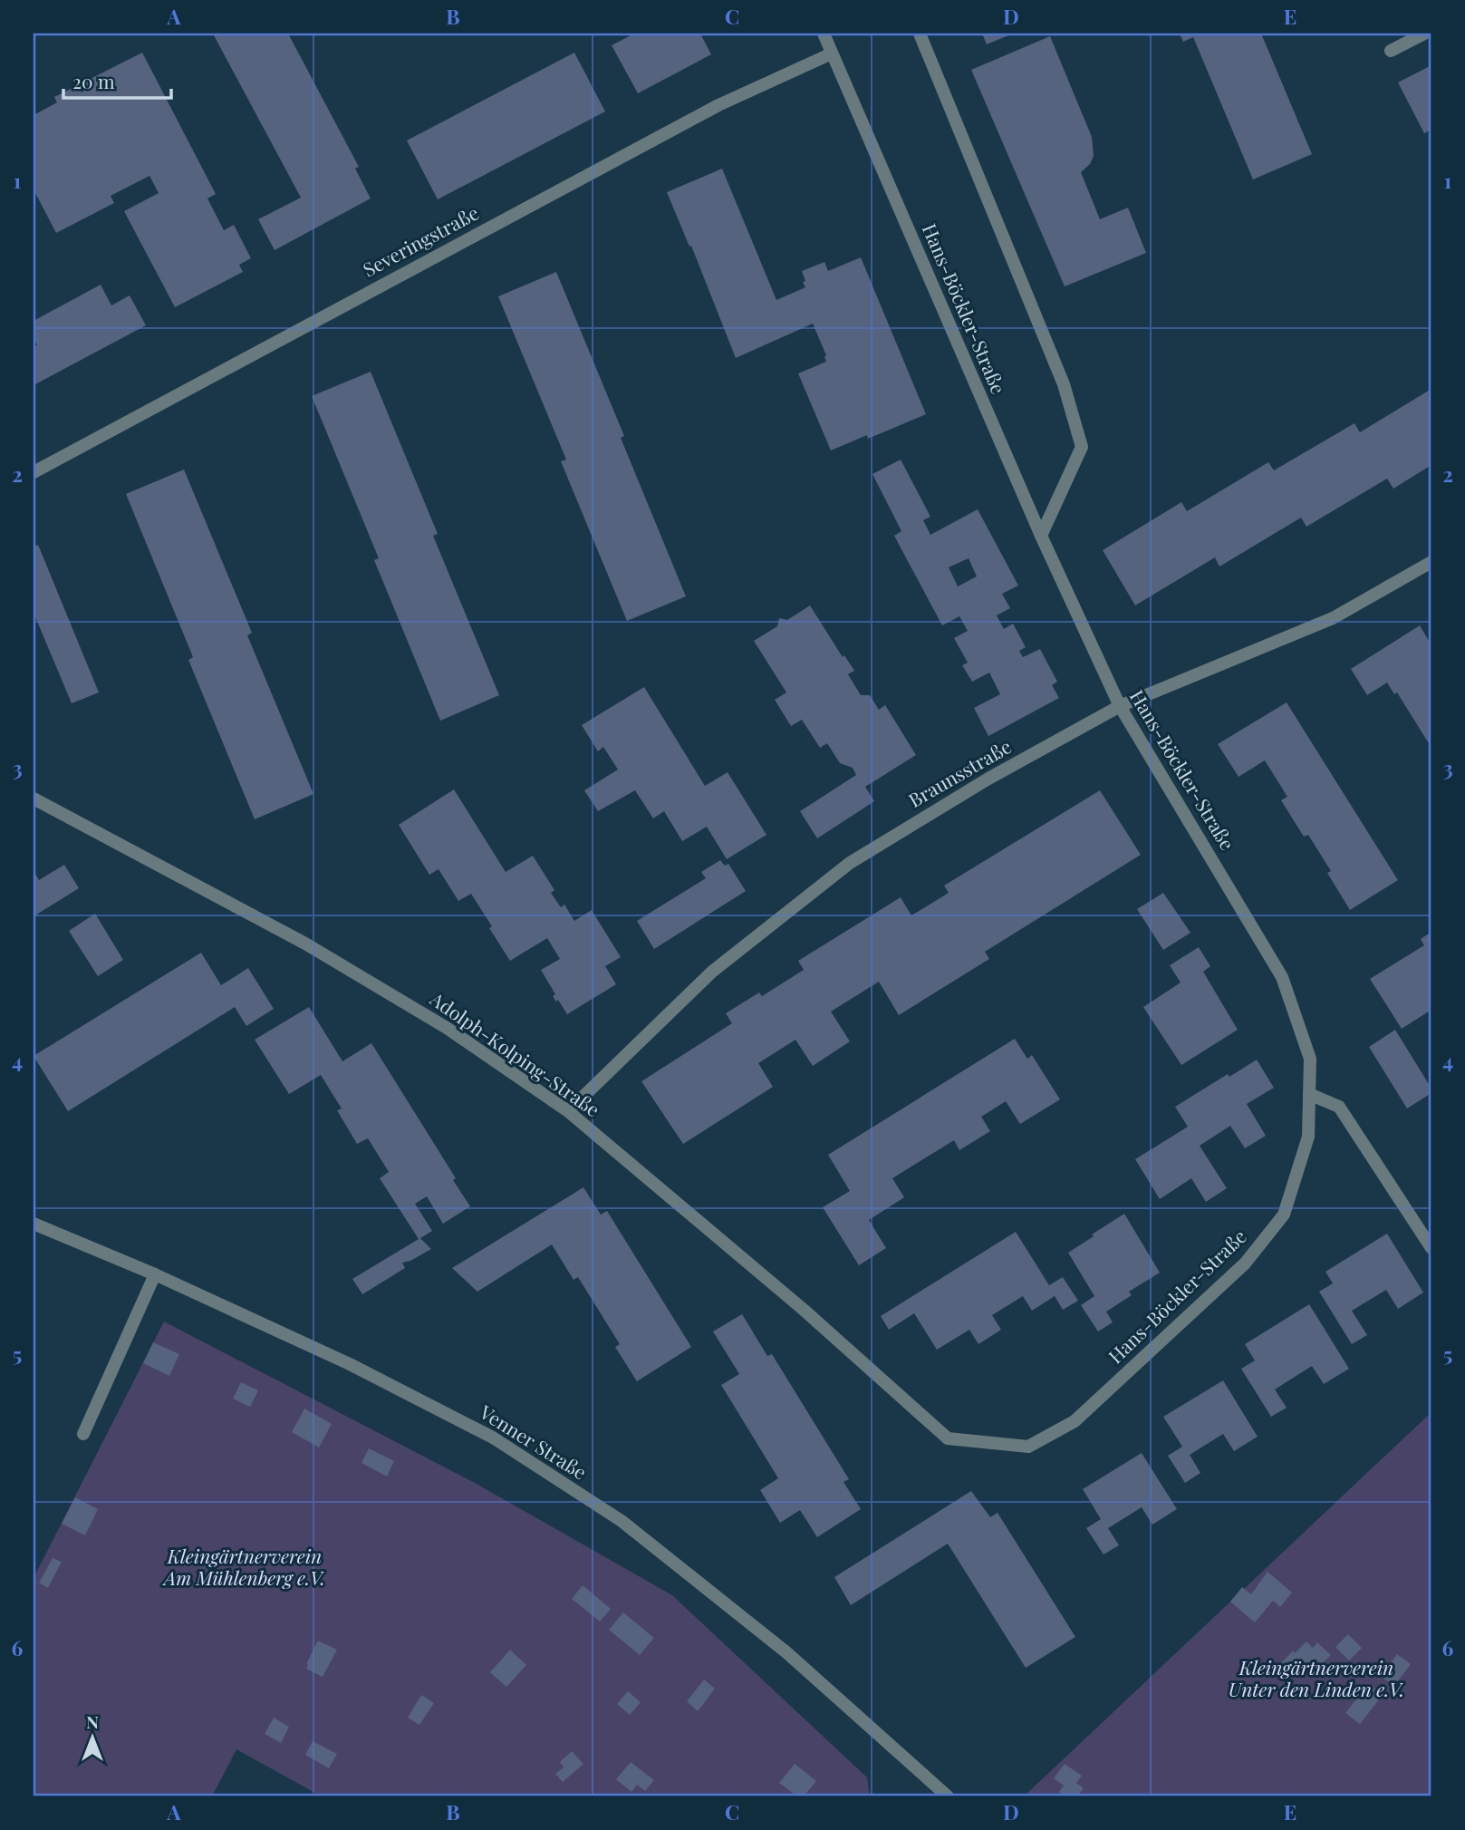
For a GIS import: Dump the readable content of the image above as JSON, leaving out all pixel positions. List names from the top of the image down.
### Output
{
  "streets": {
    "street": [
      "Severingstraße",
      "Hans-Böckler-Straße",
      "Braunsstraße",
      "Adolph-Kolping-Straße",
      "Venner Straße"
    ]
  },
  "crossings": [
    ["Severingstraße", "Hans-Böckler-Straße"],
    ["Hans-Böckler-Straße", "Braunsstraße"],
    ["Hans-Böckler-Straße", "Adolph-Kolping-Straße"],
    ["Braunsstraße", "Adolph-Kolping-Straße"]
  ],
  "parks": ["Kleingärtnerverein Am Mühlenberg e.V.", "Kleingärtnerverein Unter den Linden e.V."],
  "scale_bar": "20 m",
  "north": "top",
  "grid": {
    "columns": [
      "A",
      "B",
      "C",
      "D",
      "E"
    ],
    "rows": [
      "1",
      "2",
      "3",
      "4",
      "5",
      "6"
    ]
  }
}
